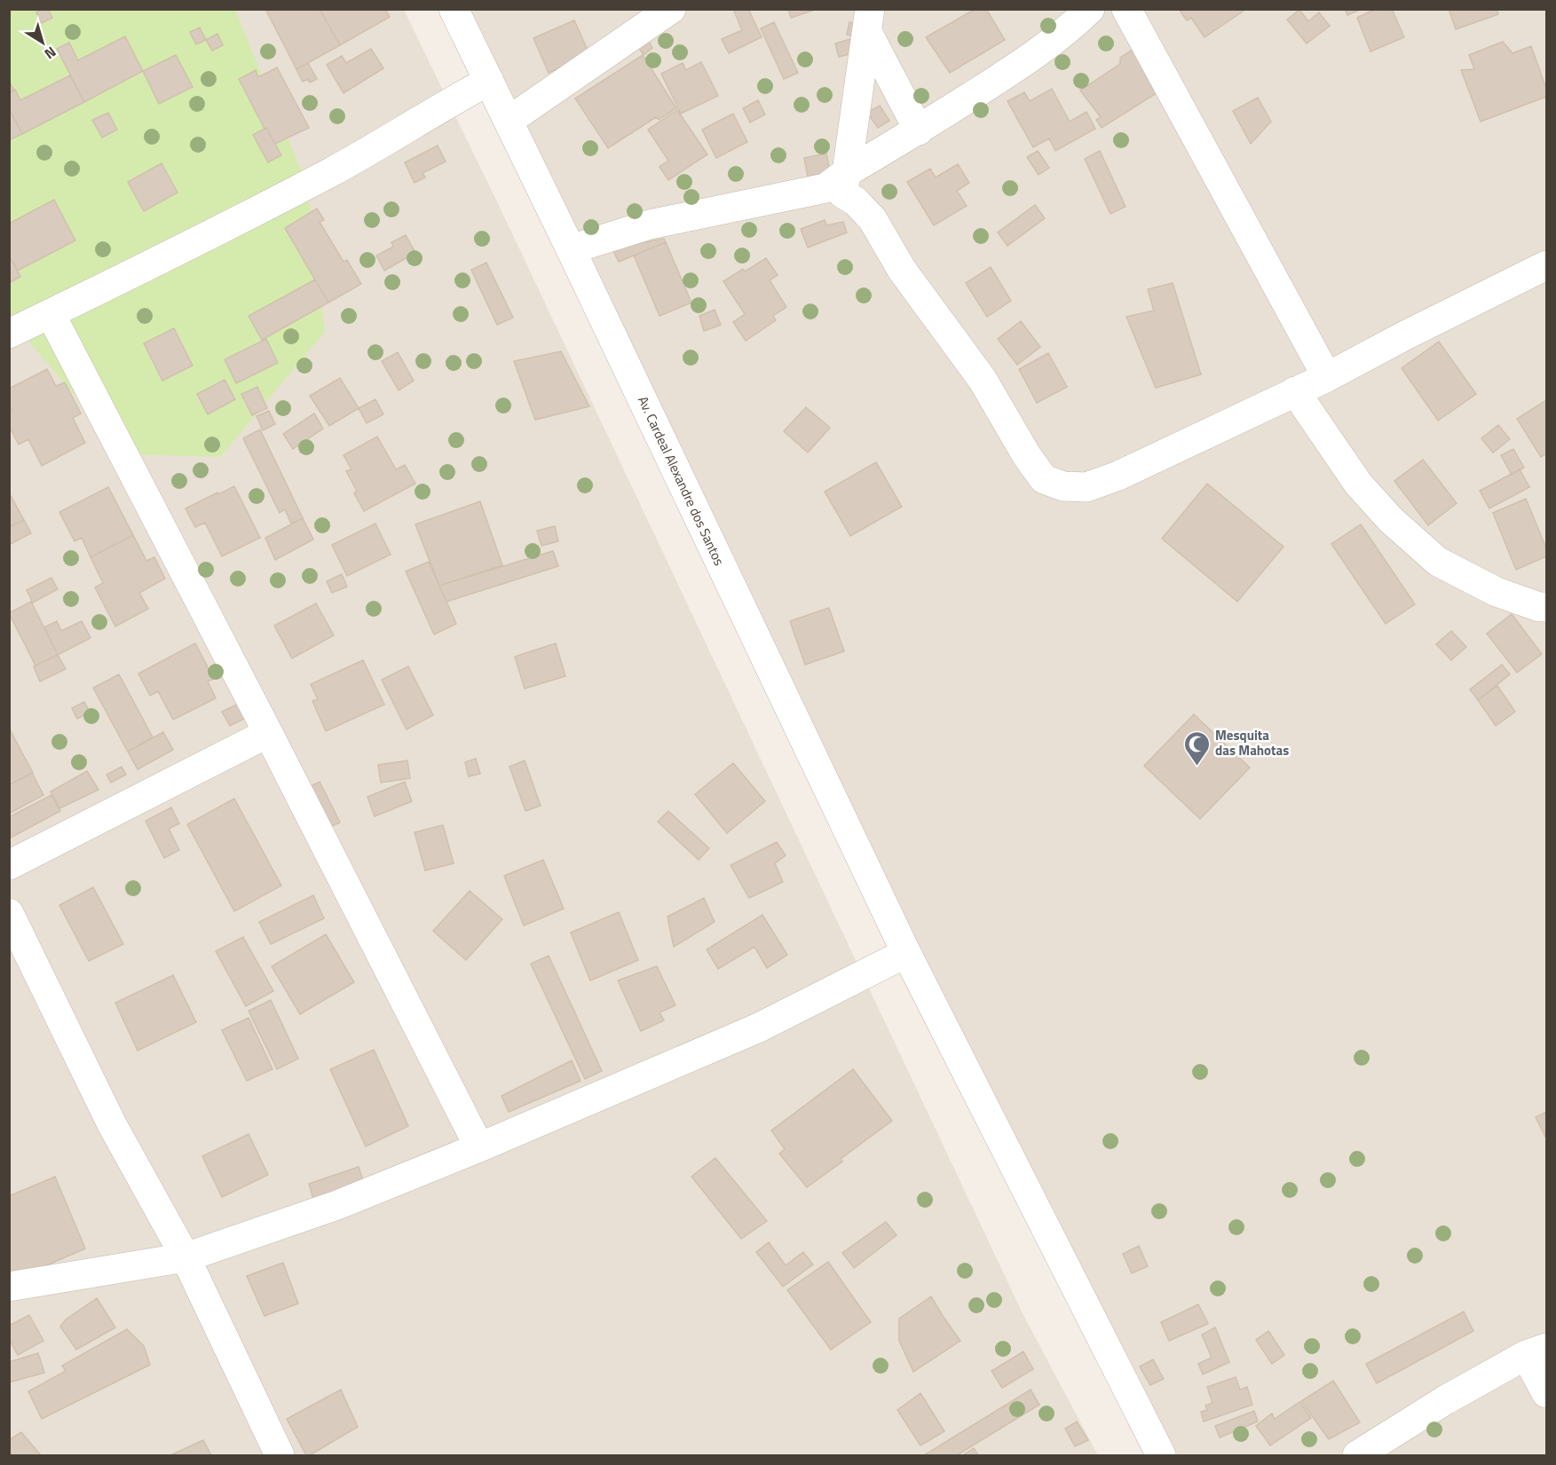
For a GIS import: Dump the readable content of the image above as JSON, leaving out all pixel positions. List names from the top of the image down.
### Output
{
  "streets": {
    "street": ["Av. Cardeal Alexandre dos Santos"]
  },
  "places": {
    "mosque": ["Mesquita das Mahotas"]
  },
  "north": "bottom right"
}
